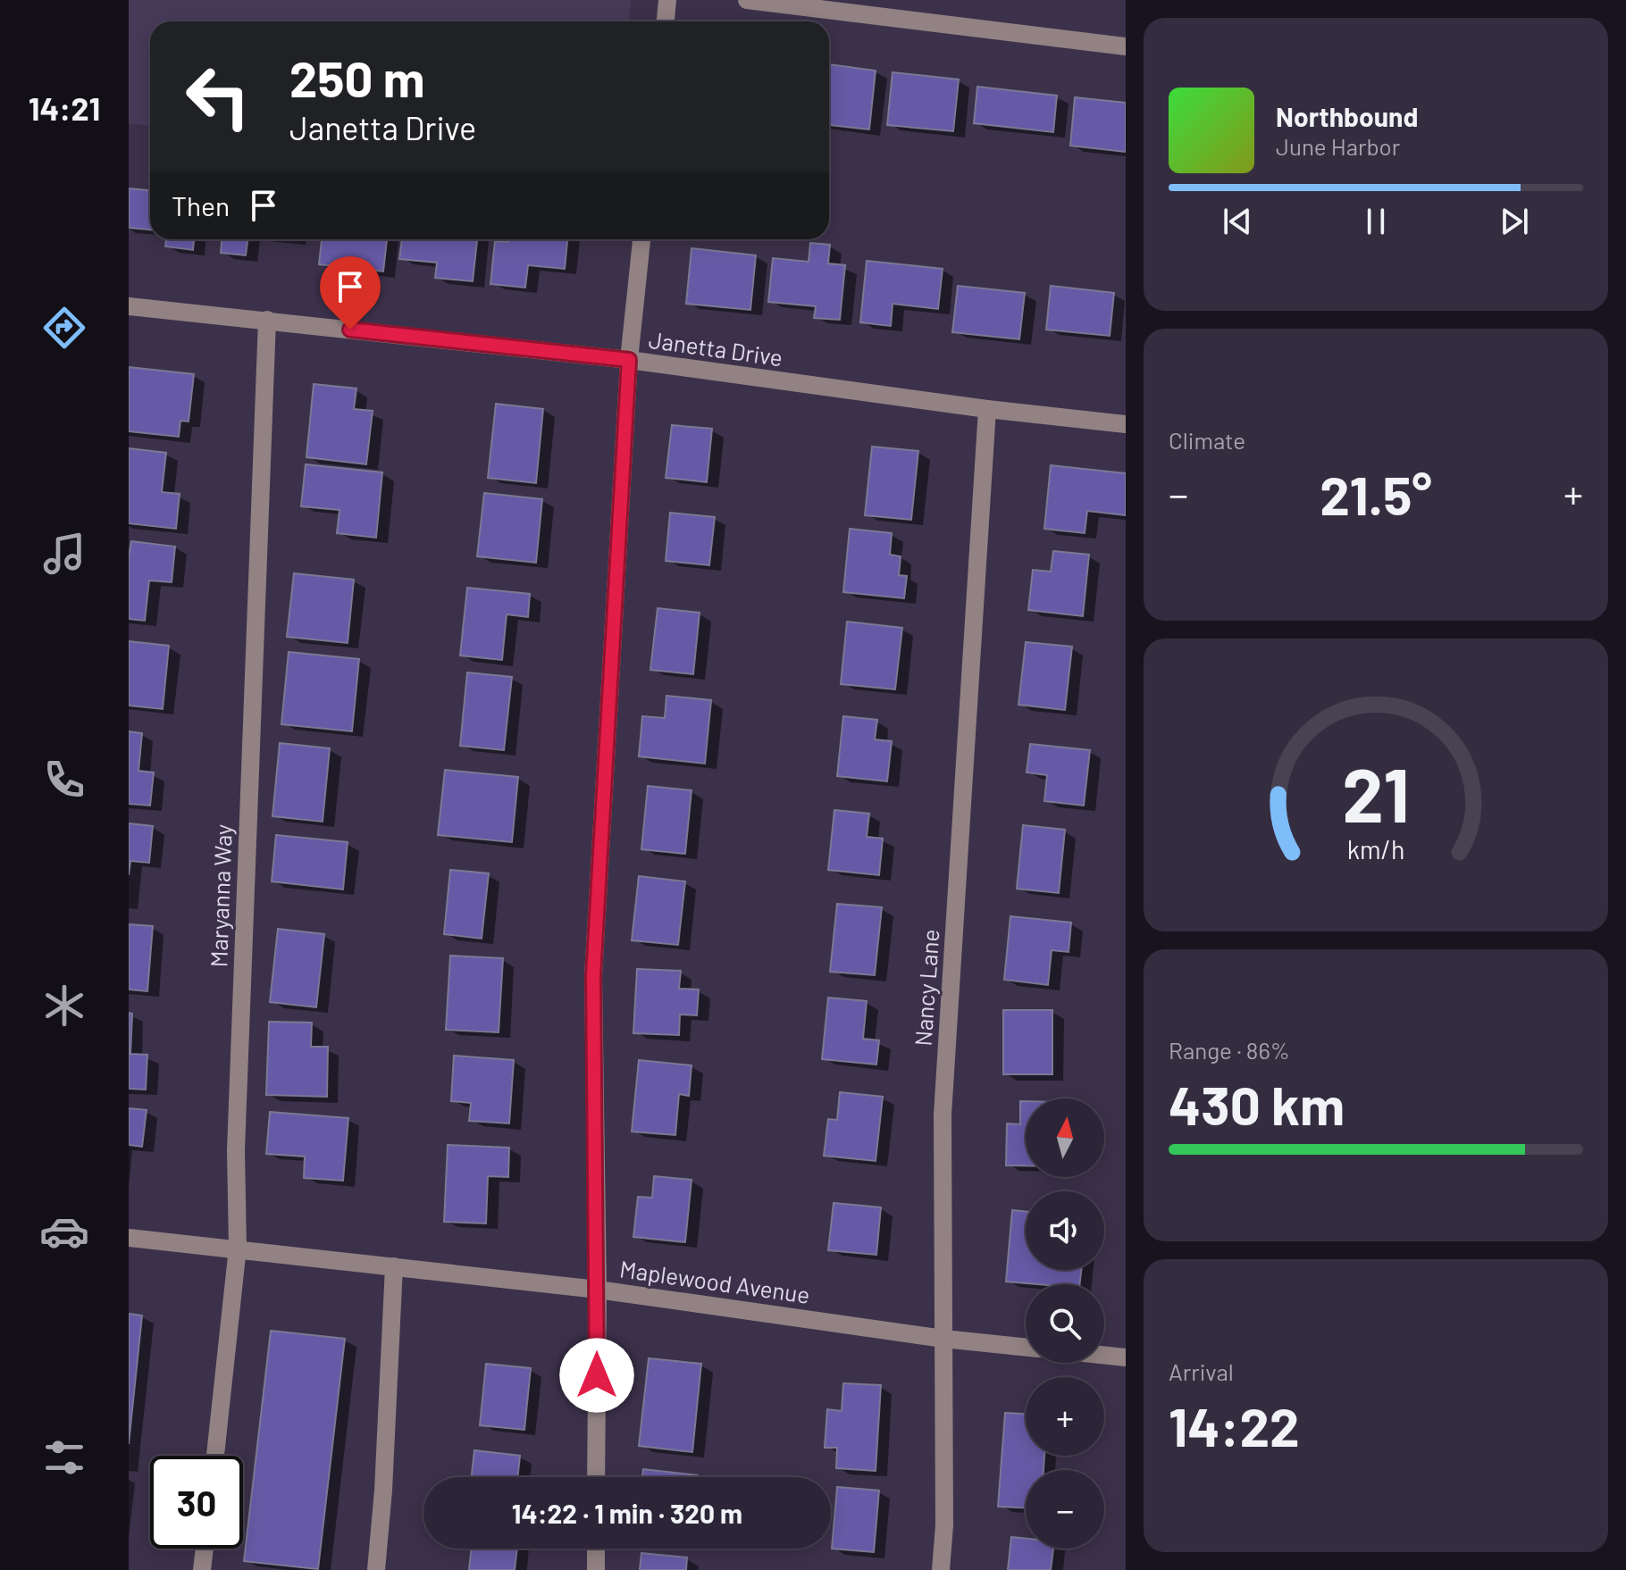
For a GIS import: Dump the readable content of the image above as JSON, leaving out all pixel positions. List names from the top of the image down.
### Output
{
  "streets": {
    "street": [
      "Janetta Drive",
      "Maryanna Way",
      "Nancy Lane",
      "Maplewood Avenue"
    ]
  },
  "crossings": [
    ["Janetta Drive", "Maryanna Way"],
    ["Janetta Drive", "Nancy Lane"],
    ["Maryanna Way", "Maplewood Avenue"],
    ["Nancy Lane", "Maplewood Avenue"]
  ],
  "north": "top",
  "page": {
    "tabs": "14:21",
    "turn": ["250 m", "Janetta Drive"],
    "song": ["Northbound", "June Harbor"],
    "then": "Then",
    "tile": [
      "Climate",
      ["Range · 86%", "430 km"],
      ["Arrival", "14:22"]
    ],
    "heat": ["−", "21.5°", "+"],
    "map_buttons": ["+", "−"],
    "limit": "30",
    "trip": "14:22 · 1 min · 320 m",
    "gauge": ["21", "km/h"]
  }
}
